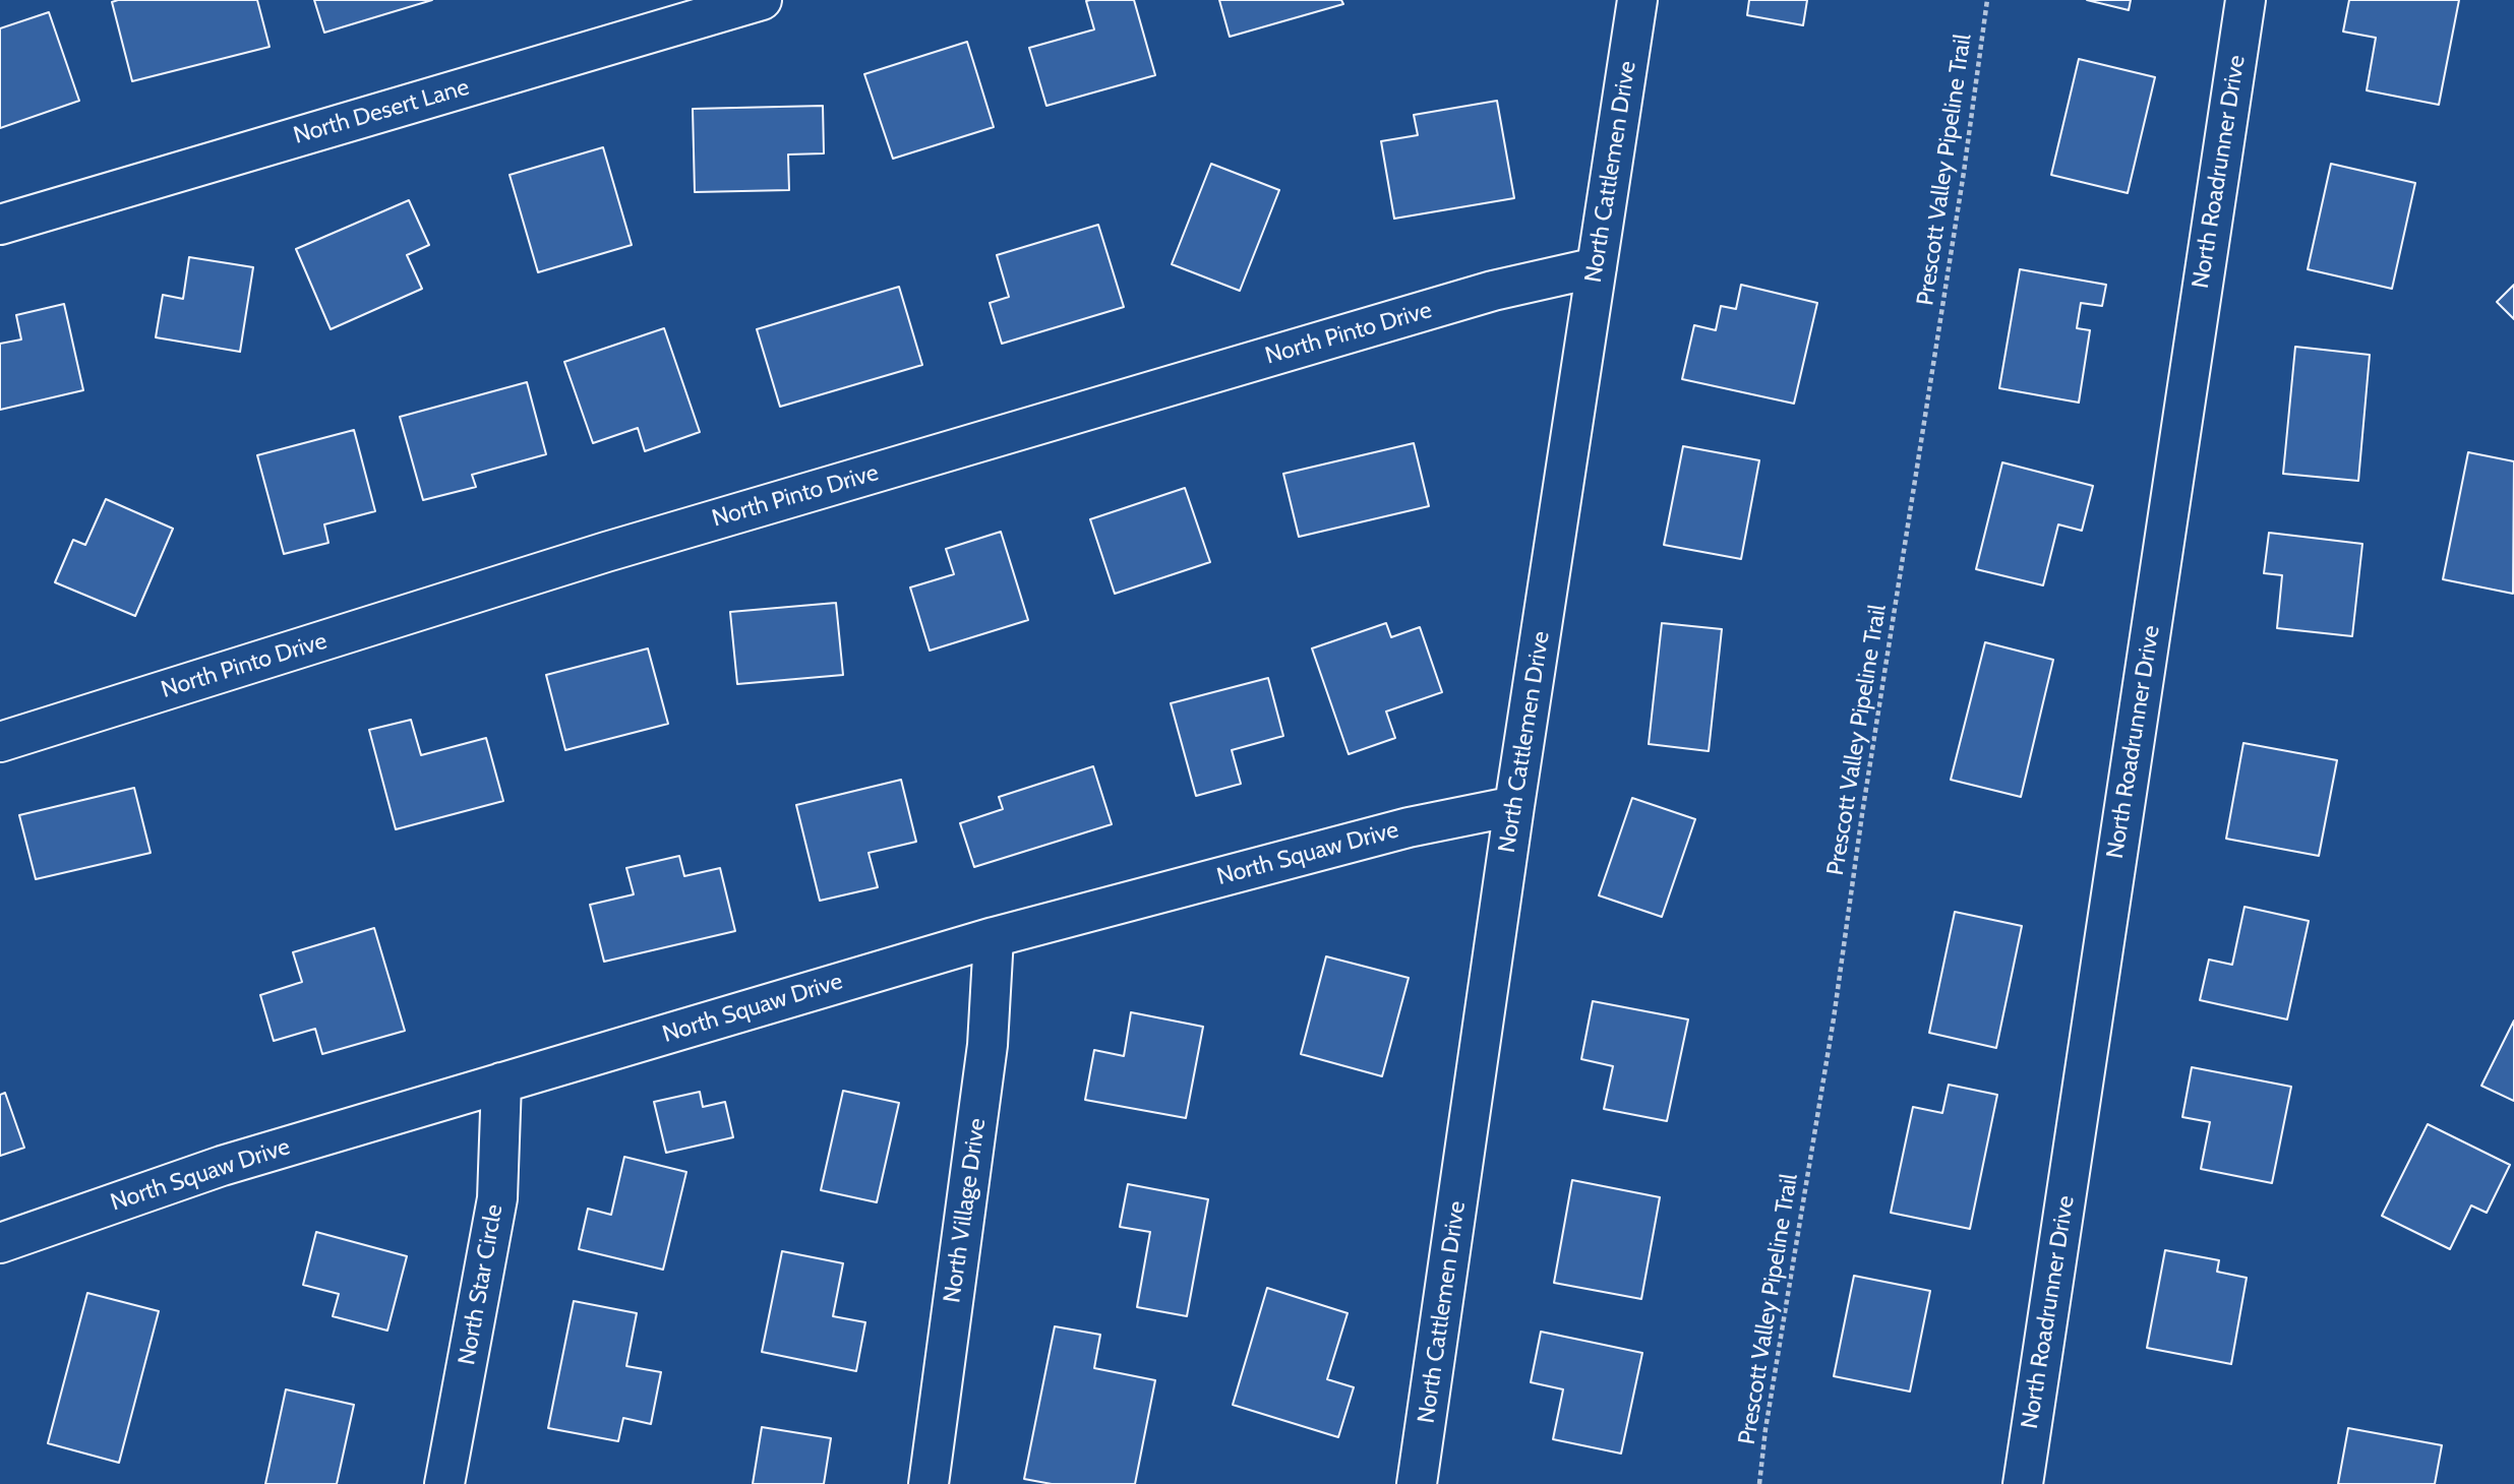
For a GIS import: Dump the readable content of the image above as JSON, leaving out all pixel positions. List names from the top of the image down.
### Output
{
  "streets": {
    "street": [
      "North Desert Lane",
      "North Cattlemen Drive",
      "North Roadrunner Drive",
      "North Pinto Drive",
      "North Squaw Drive",
      "North Village Drive",
      "North Star Circle"
    ],
    "path": ["Prescott Valley Pipeline Trail"]
  },
  "crossings": [
    ["North Cattlemen Drive", "North Pinto Drive"],
    ["North Cattlemen Drive", "North Squaw Drive"],
    ["North Squaw Drive", "North Village Drive"],
    ["North Squaw Drive", "North Star Circle"]
  ]
}
